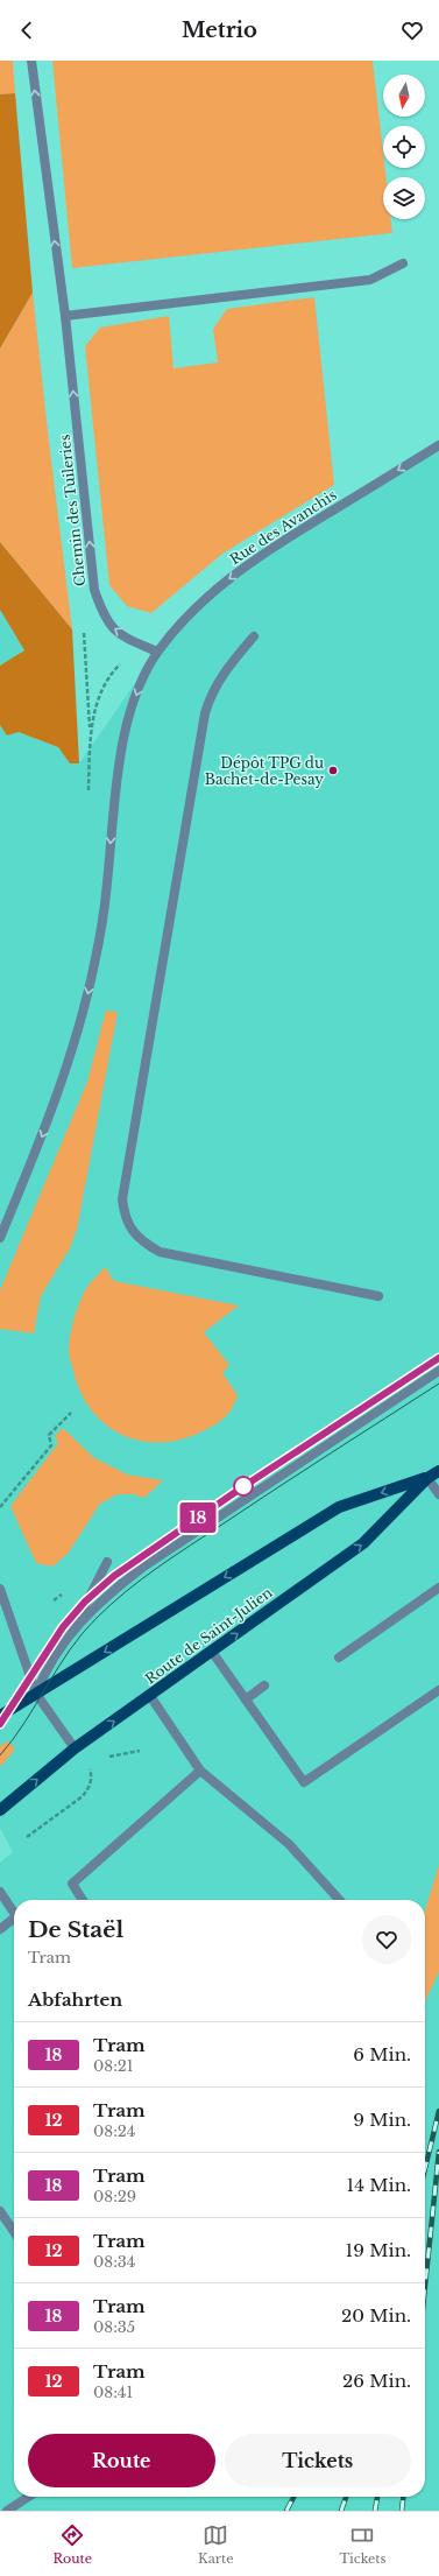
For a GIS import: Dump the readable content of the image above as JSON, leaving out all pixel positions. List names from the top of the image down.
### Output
{
  "streets": {
    "main road": ["Route de Saint-Julien"],
    "street": ["Chemin des Tuileries", "Rue des Avanchis"]
  },
  "crossings": [
    ["Chemin des Tuileries", "Rue des Avanchis"]
  ],
  "one_way": ["Chemin des Tuileries", "Rue des Avanchis"],
  "places": ["Dépôt TPG du Bachet-de-Pesay"],
  "lines": ["tram line 18"],
  "north": "bottom",
  "page": {
    "header": "Metrio",
    "on_map": "18",
    "heading": [
      ["De Staël", "Tram"],
      "Abfahrten"
    ],
    "list": [
      {
        "mark": "18",
        "name": "Tram",
        "note": "08:21",
        "value": "6 Min."
      },
      {
        "mark": "12",
        "name": "Tram",
        "note": "08:24",
        "value": "9 Min."
      },
      {
        "mark": "18",
        "name": "Tram",
        "note": "08:29",
        "value": "14 Min."
      },
      {
        "mark": "12",
        "name": "Tram",
        "note": "08:34",
        "value": "19 Min."
      },
      {
        "mark": "18",
        "name": "Tram",
        "note": "08:35",
        "value": "20 Min."
      },
      {
        "mark": "12",
        "name": "Tram",
        "note": "08:41",
        "value": "26 Min."
      }
    ],
    "buttons": ["Route", "Tickets"],
    "tabs": ["Route", "Karte", "Tickets"]
  }
}
